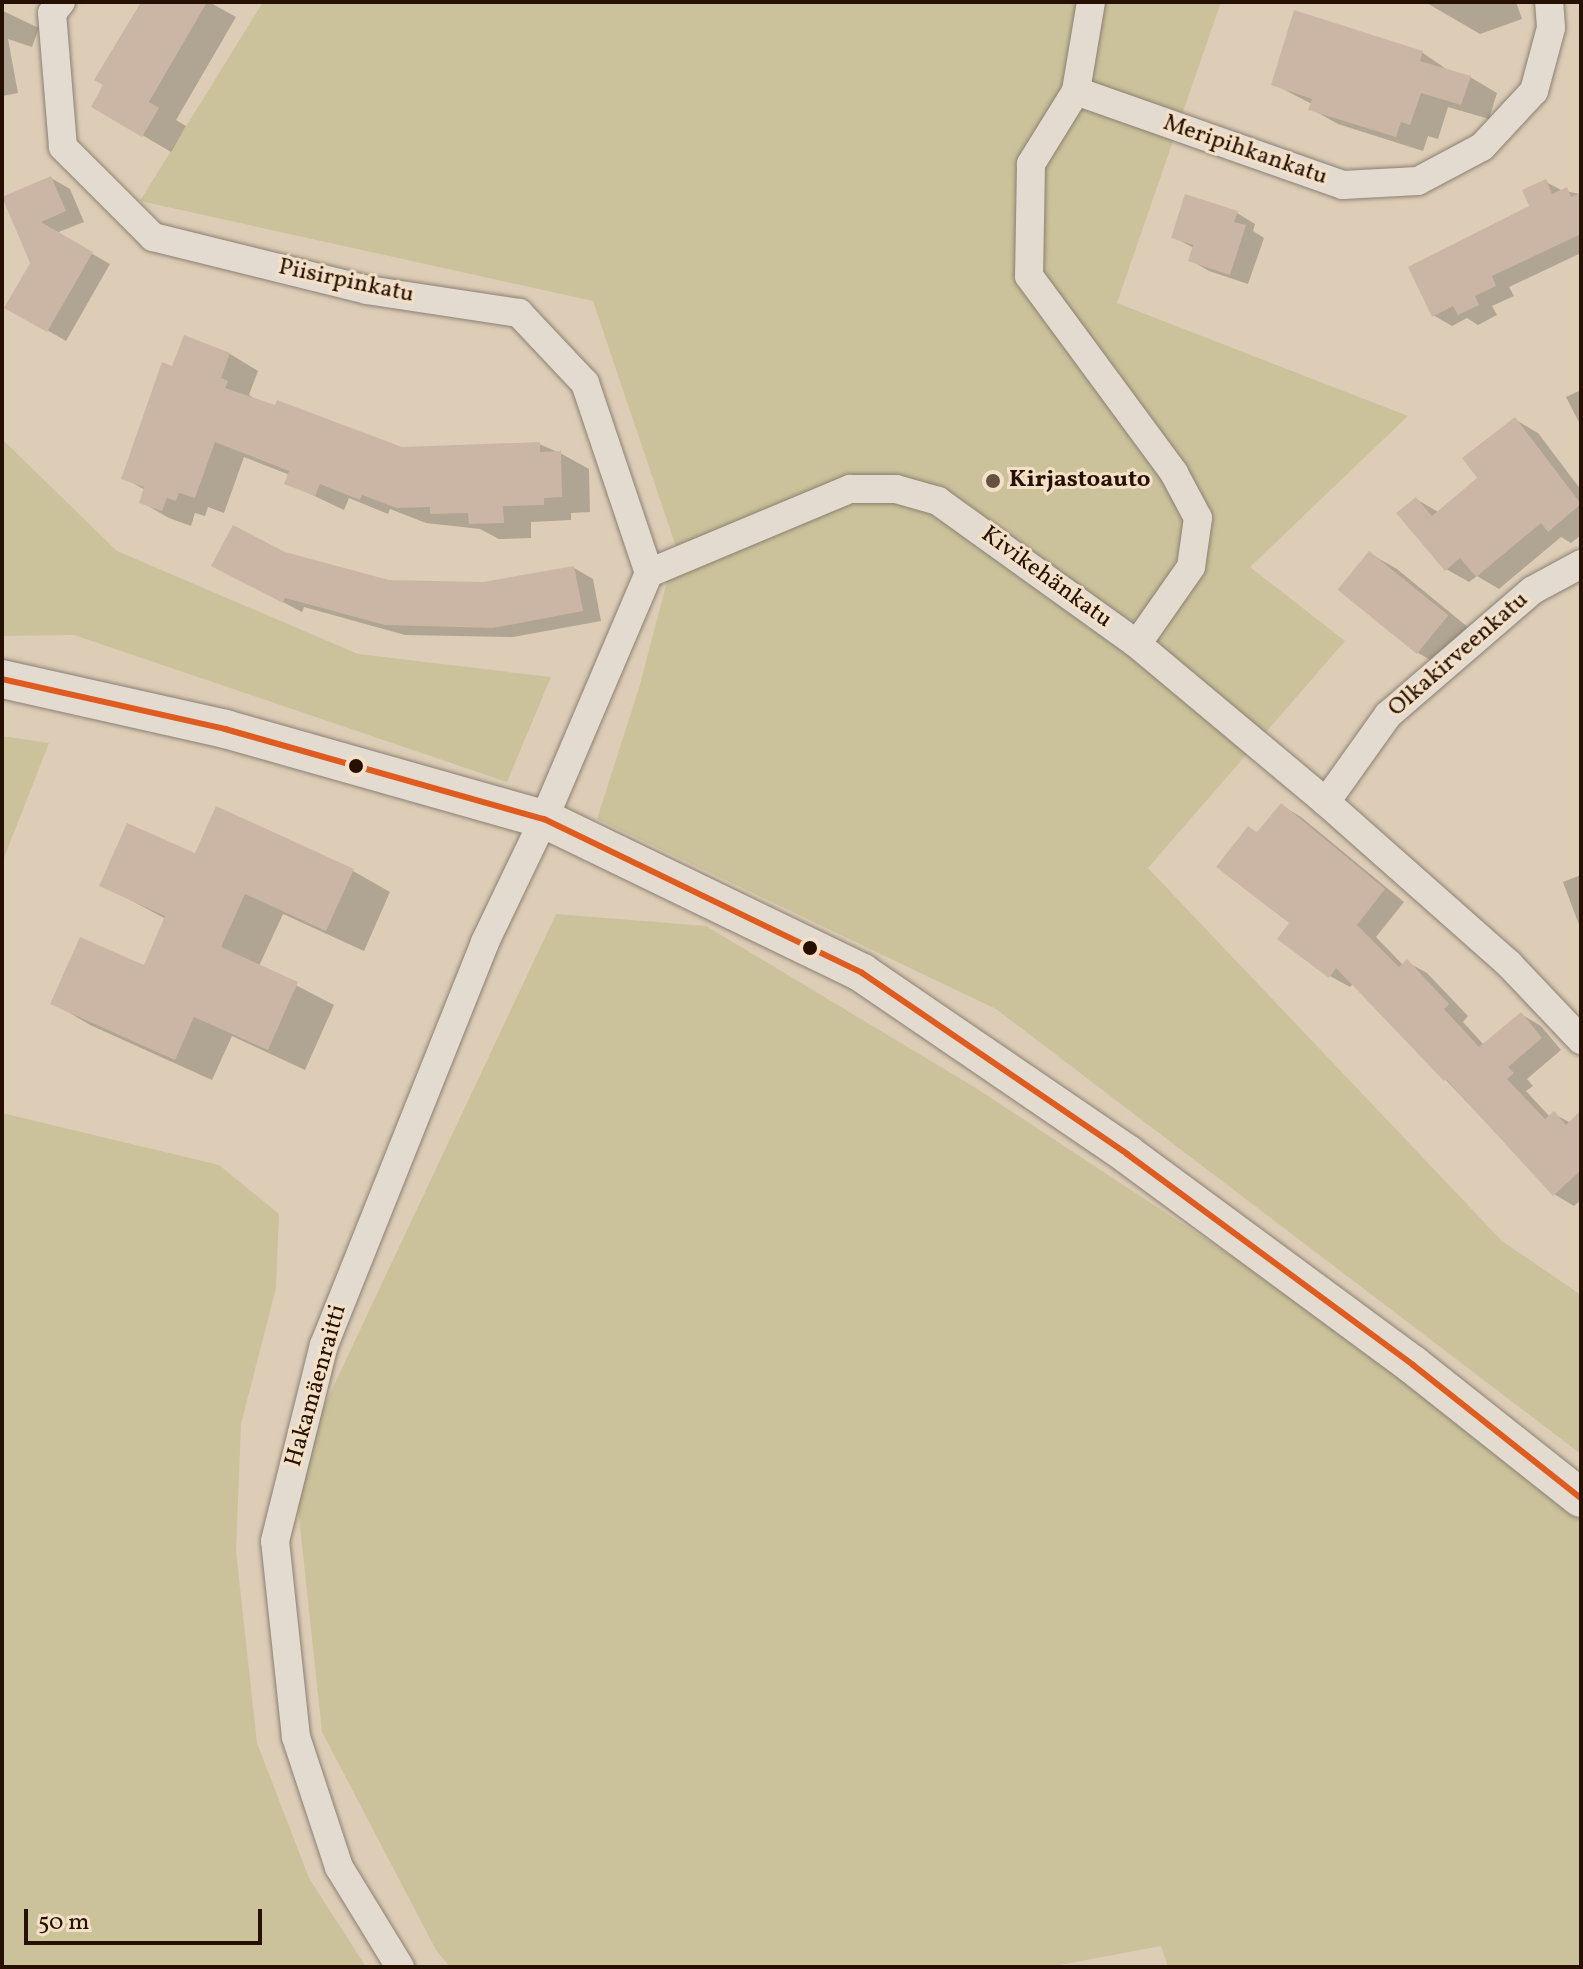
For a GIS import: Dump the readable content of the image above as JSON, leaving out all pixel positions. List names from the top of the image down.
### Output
{
  "streets": {
    "street": [
      "Meripihkankatu",
      "Piisirpinkatu",
      "Kivikehänkatu",
      "Olkakirveenkatu",
      "Hakamäenraitti"
    ]
  },
  "crossings": [
    ["Piisirpinkatu", "Kivikehänkatu"],
    ["Kivikehänkatu", "Olkakirveenkatu"]
  ],
  "places": ["Kirjastoauto"],
  "scale_bar": "50 m"
}
